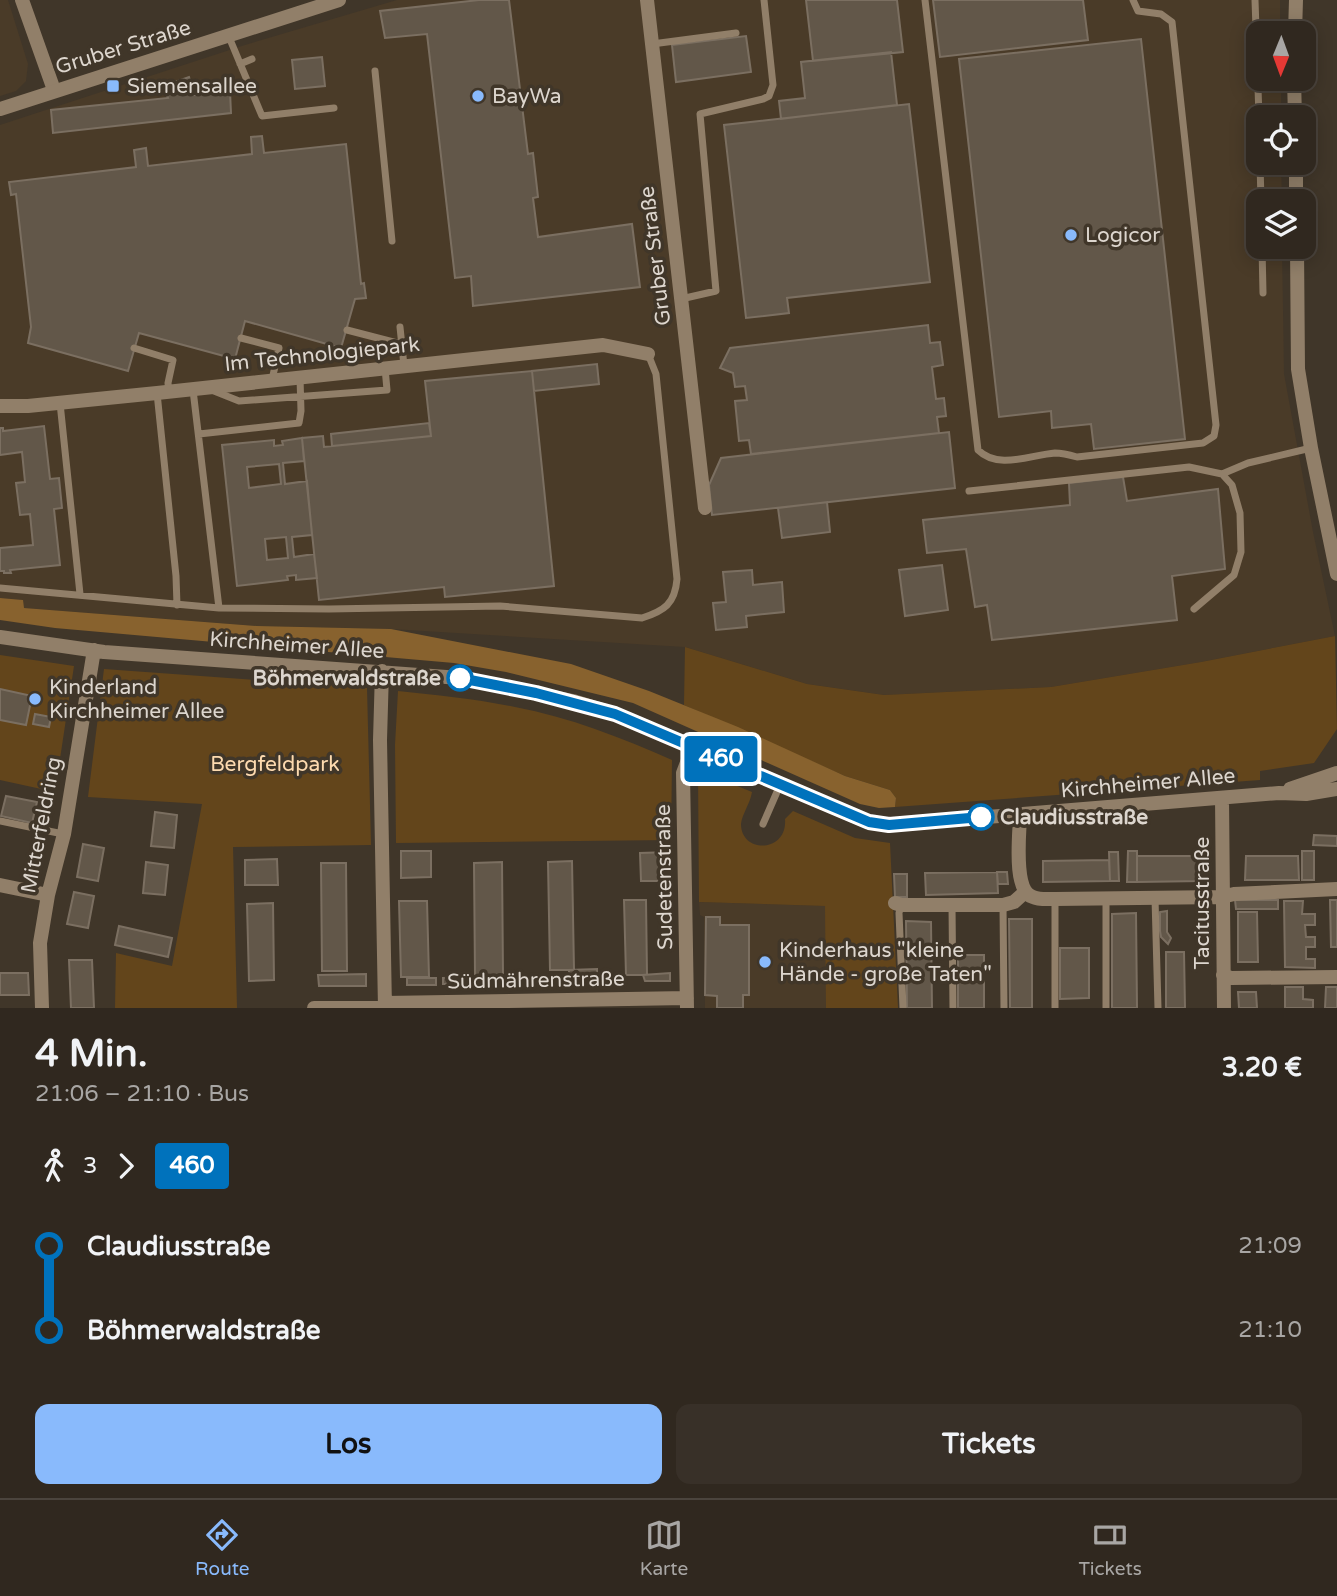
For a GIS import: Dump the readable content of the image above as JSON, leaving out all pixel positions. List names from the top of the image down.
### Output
{
  "streets": {
    "street": [
      "Gruber Straße",
      "Im Technologiepark",
      "Kirchheimer Allee",
      "Mitterfeldring",
      "Sudetenstraße",
      "Tacitusstraße",
      "Südmährenstraße"
    ]
  },
  "crossings": [
    ["Kirchheimer Allee", "Mitterfeldring"],
    ["Kirchheimer Allee", "Sudetenstraße"],
    ["Kirchheimer Allee", "Tacitusstraße"],
    ["Sudetenstraße", "Südmährenstraße"]
  ],
  "parks": ["Bergfeldpark"],
  "places": {
    "transit": ["Siemensallee"],
    "other": [
      "BayWa",
      "Logicor",
      "Böhmerwaldstraße",
      "Kinderland Kirchheimer Allee",
      "Claudiusstraße",
      "Kinderhaus \"kleine Hände - große Taten\""
    ]
  },
  "lines": ["bus line 460"],
  "north": "bottom",
  "page": {
    "on_map": "460",
    "heading": ["4 Min.", "21:06 – 21:10 · Bus", "3.20 €"],
    "legs": ["3", "460"],
    "list": [
      {
        "name": "Claudiusstraße",
        "value": "21:09"
      },
      {
        "name": "Böhmerwaldstraße",
        "value": "21:10"
      }
    ],
    "buttons": ["Los", "Tickets"],
    "tabs": ["Route", "Karte", "Tickets"]
  }
}
